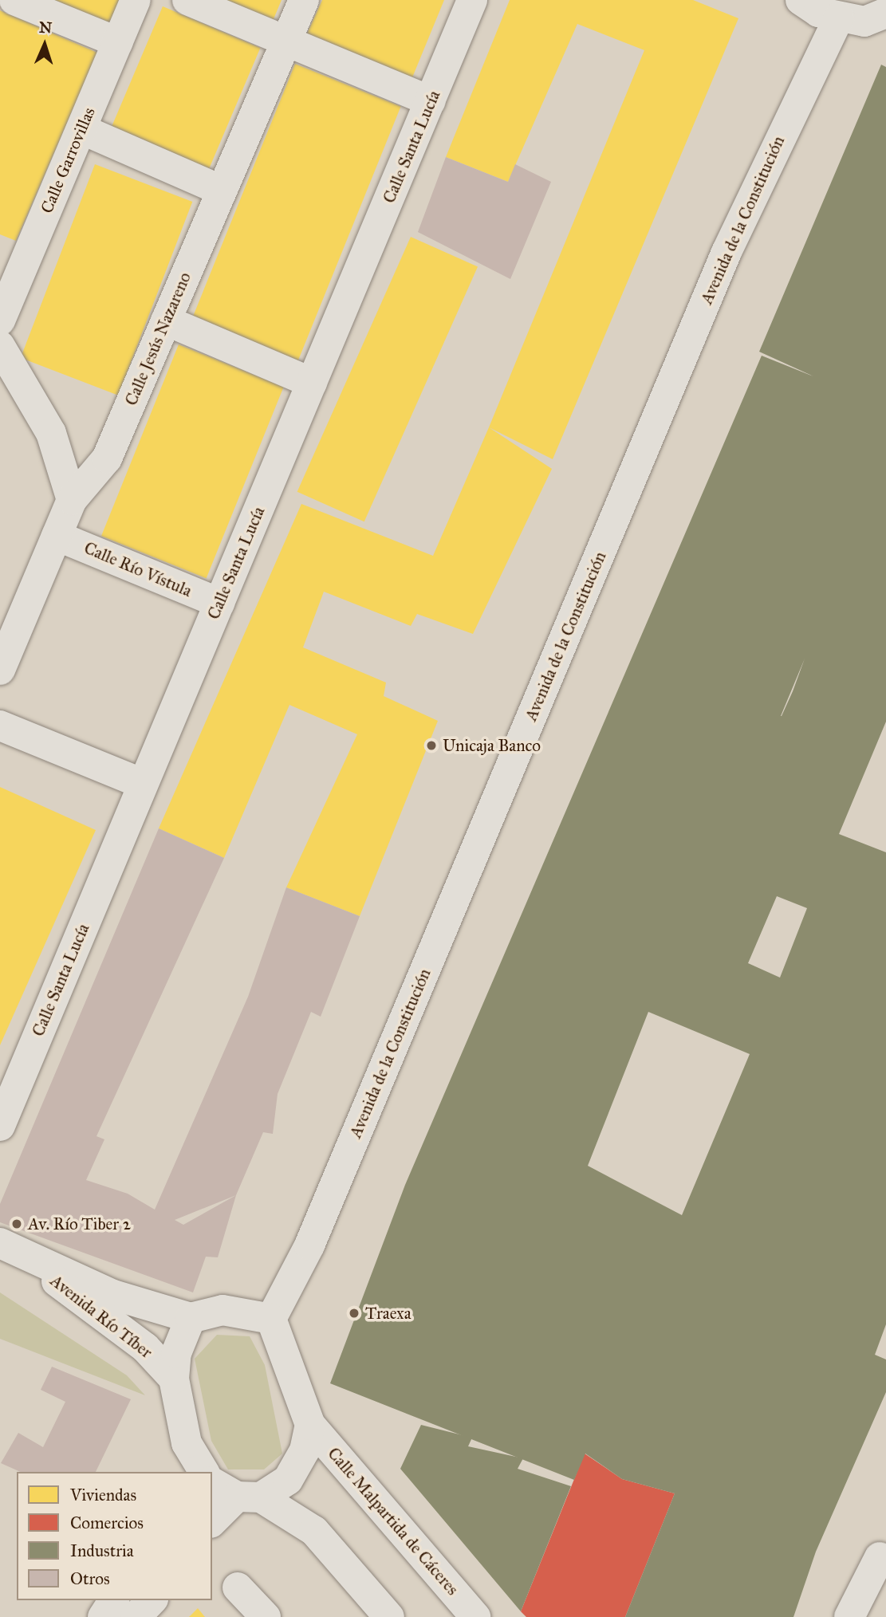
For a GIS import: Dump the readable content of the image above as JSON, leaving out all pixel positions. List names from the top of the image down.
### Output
{
  "streets": {
    "street": [
      "Calle Santa Lucía",
      "Calle Garrovillas",
      "Avenida de la Constitución",
      "Calle Jesús Nazareno",
      "Calle Río Vístula",
      "Avenida Río Tíber",
      "Calle Malpartida de Cáceres"
    ]
  },
  "crossings": [
    ["Calle Santa Lucía", "Calle Río Vístula"],
    ["Calle Jesús Nazareno", "Calle Río Vístula"]
  ],
  "places": ["Unicaja Banco", "Av. Río Tiber 2", "Traexa"],
  "legend": [
    "Viviendas",
    "Comercios",
    "Industria",
    "Otros"
  ],
  "north": "top"
}
